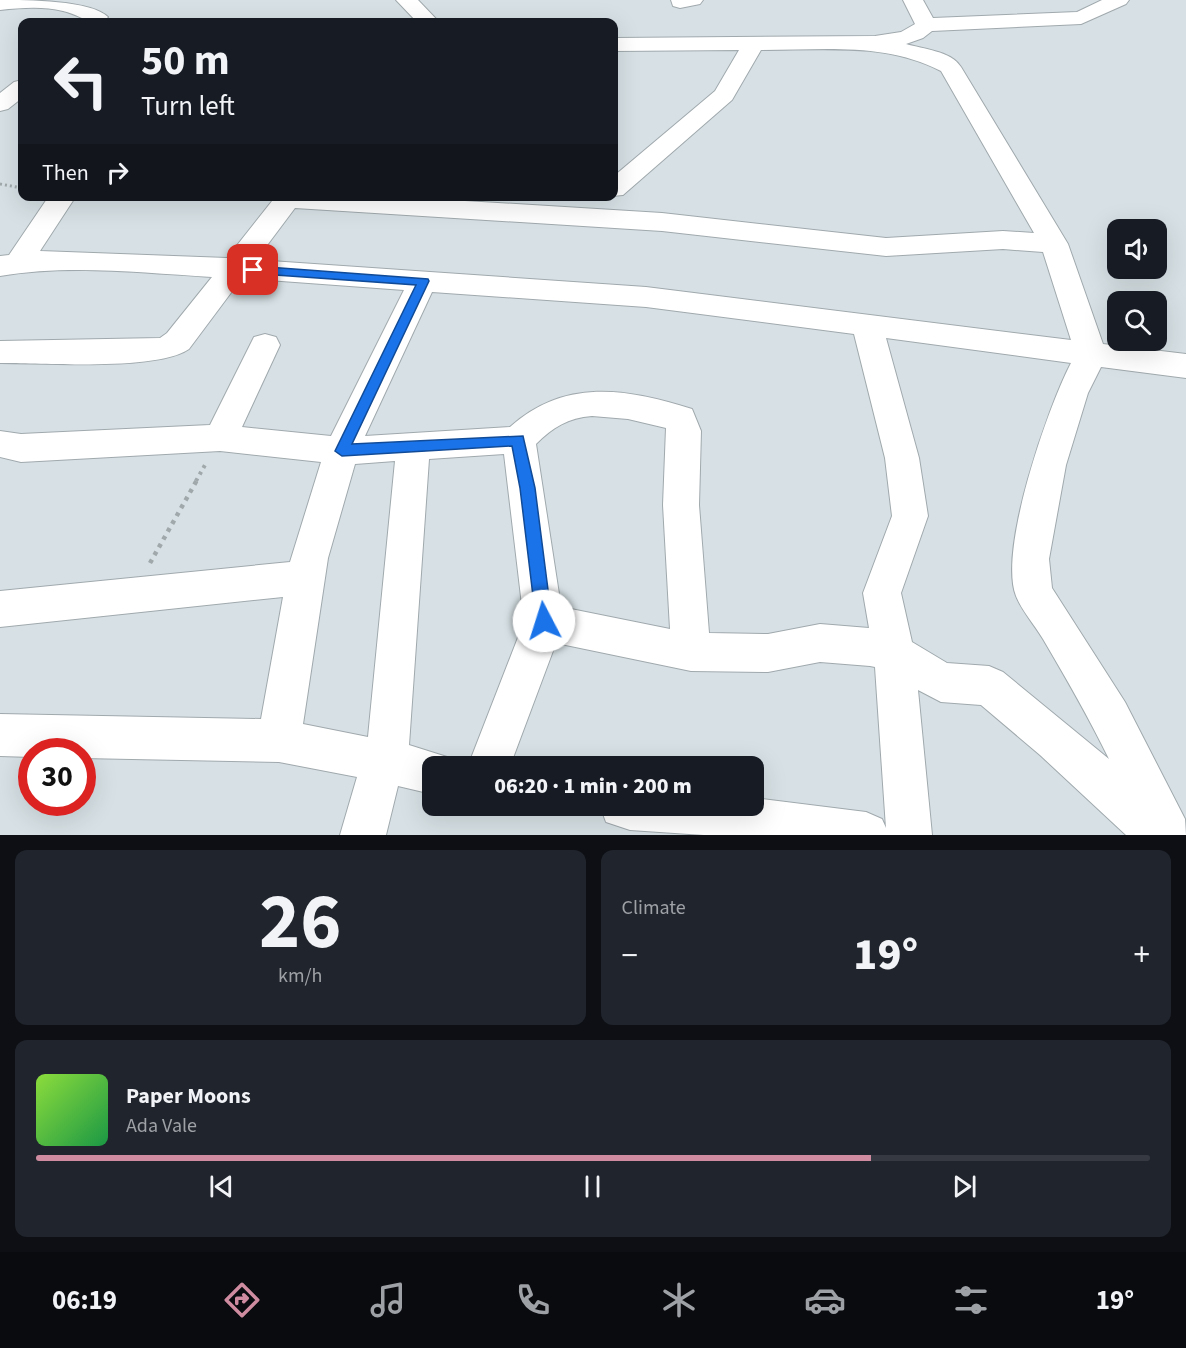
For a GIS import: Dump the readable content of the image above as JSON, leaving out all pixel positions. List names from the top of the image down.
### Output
{
  "page": {
    "turn": ["50 m", "Turn left"],
    "then": "Then",
    "limit": "30",
    "trip": "06:20 · 1 min · 200 m",
    "tile": [
      ["26", "km/h"],
      "Climate"
    ],
    "heat": ["−", "19°", "+"],
    "song": ["Paper Moons", "Ada Vale"],
    "tabs": ["06:19", "19°"]
  }
}
